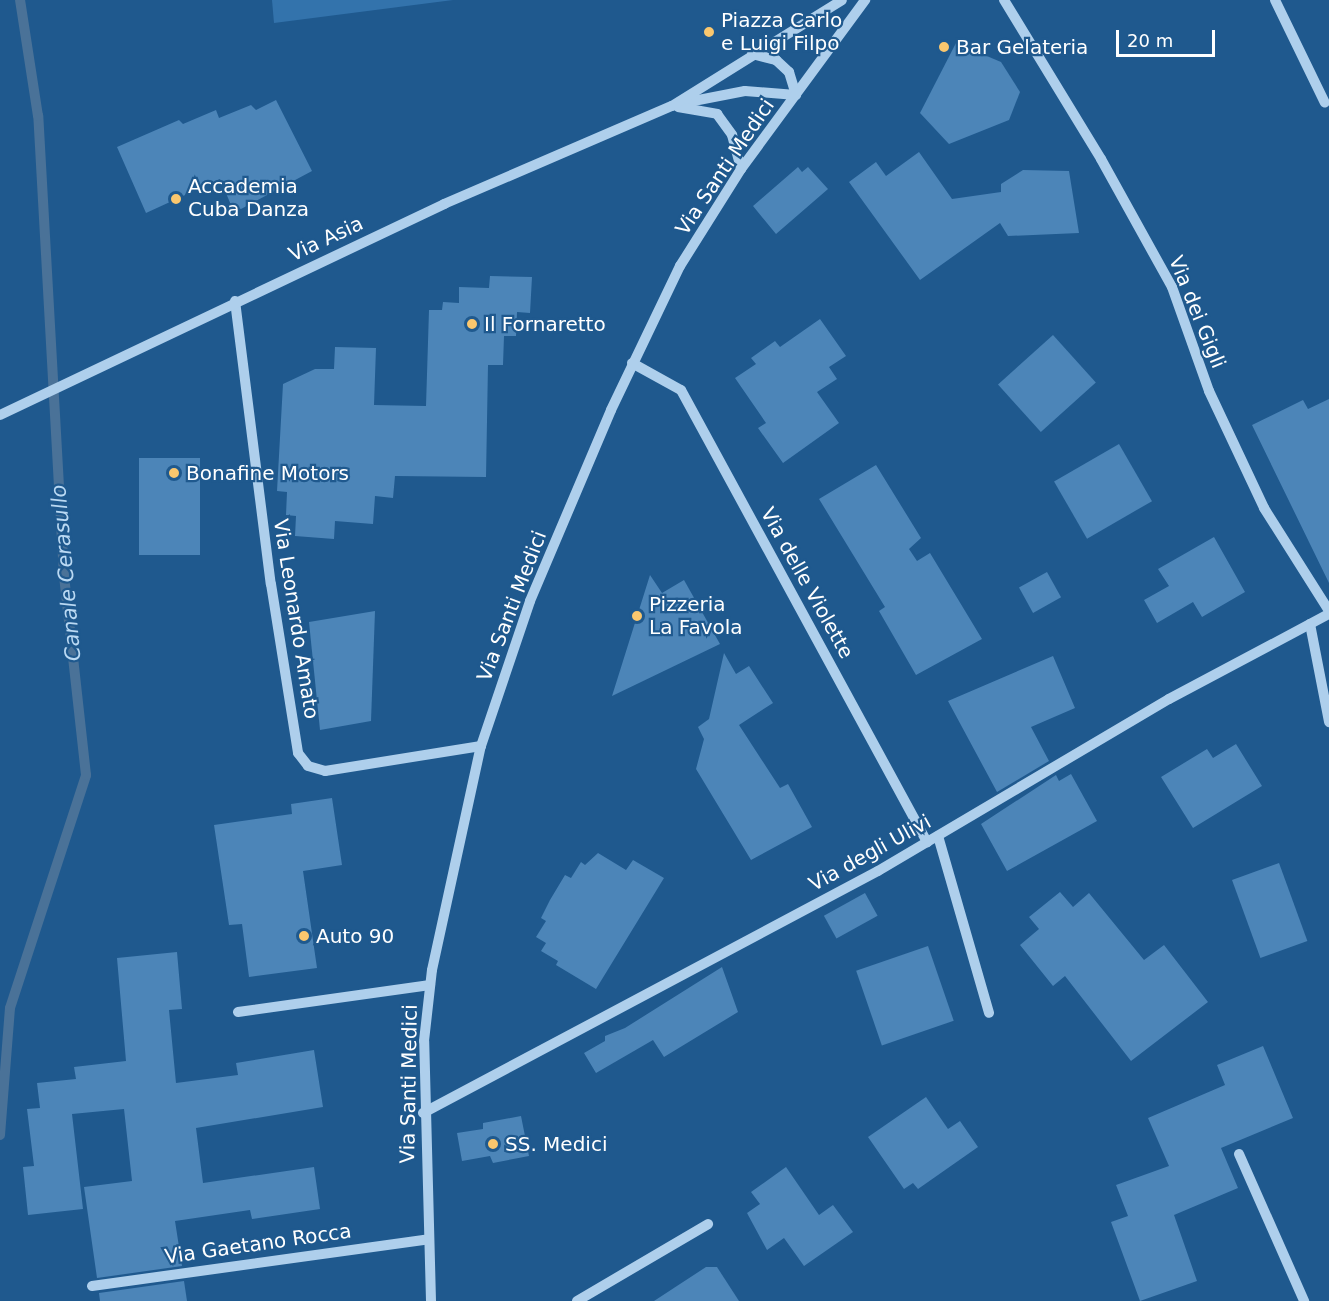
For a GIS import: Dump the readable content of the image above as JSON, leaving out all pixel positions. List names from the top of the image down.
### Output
{
  "streets": {
    "street": [
      "Via Santi Medici",
      "Via Asia",
      "Via dei Gigli",
      "Via delle Violette",
      "Via Leonardo Amato",
      "Via degli Ulivi",
      "Via Gaetano Rocca"
    ]
  },
  "crossings": [
    ["Via Santi Medici", "Via Asia"],
    ["Via Santi Medici", "Via delle Violette"],
    ["Via Santi Medici", "Via Leonardo Amato"],
    ["Via Santi Medici", "Via degli Ulivi"],
    ["Via Santi Medici", "Via Gaetano Rocca"],
    ["Via Asia", "Via Leonardo Amato"],
    ["Via dei Gigli", "Via degli Ulivi"],
    ["Via delle Violette", "Via degli Ulivi"]
  ],
  "water": ["Canale Cerasullo"],
  "places": [
    "Piazza Carlo e Luigi Filpo",
    "Bar Gelateria",
    "Accademia Cuba Danza",
    "Il Fornaretto",
    "Bonafine Motors",
    "Pizzeria La Favola",
    "Auto 90",
    "SS. Medici"
  ],
  "scale_bar": "20 m"
}
